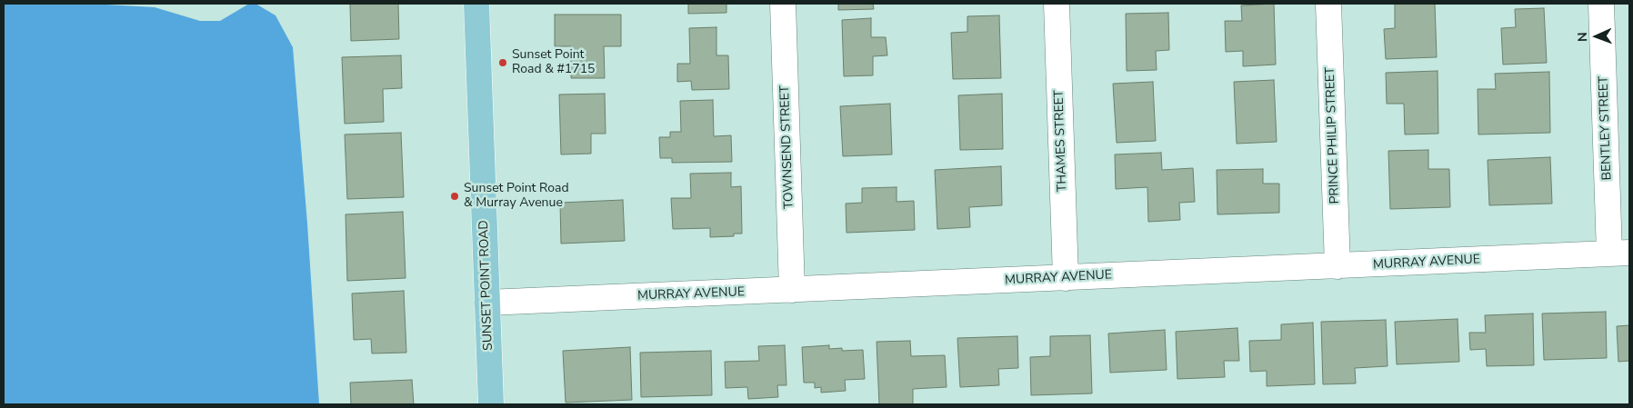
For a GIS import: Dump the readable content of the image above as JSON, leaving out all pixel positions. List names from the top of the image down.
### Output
{
  "streets": {
    "main road": ["SUNSET POINT ROAD"],
    "street": [
      "BENTLEY STREET",
      "PRINCE PHILIP STREET",
      "THAMES STREET",
      "TOWNSEND STREET",
      "MURRAY AVENUE"
    ]
  },
  "crossings": [
    ["BENTLEY STREET", "MURRAY AVENUE"],
    ["PRINCE PHILIP STREET", "MURRAY AVENUE"],
    ["THAMES STREET", "MURRAY AVENUE"],
    ["TOWNSEND STREET", "MURRAY AVENUE"],
    ["MURRAY AVENUE", "SUNSET POINT ROAD"]
  ],
  "places": ["Sunset Point Road & #1715", "Sunset Point Road & Murray Avenue"],
  "north": "left"
}
